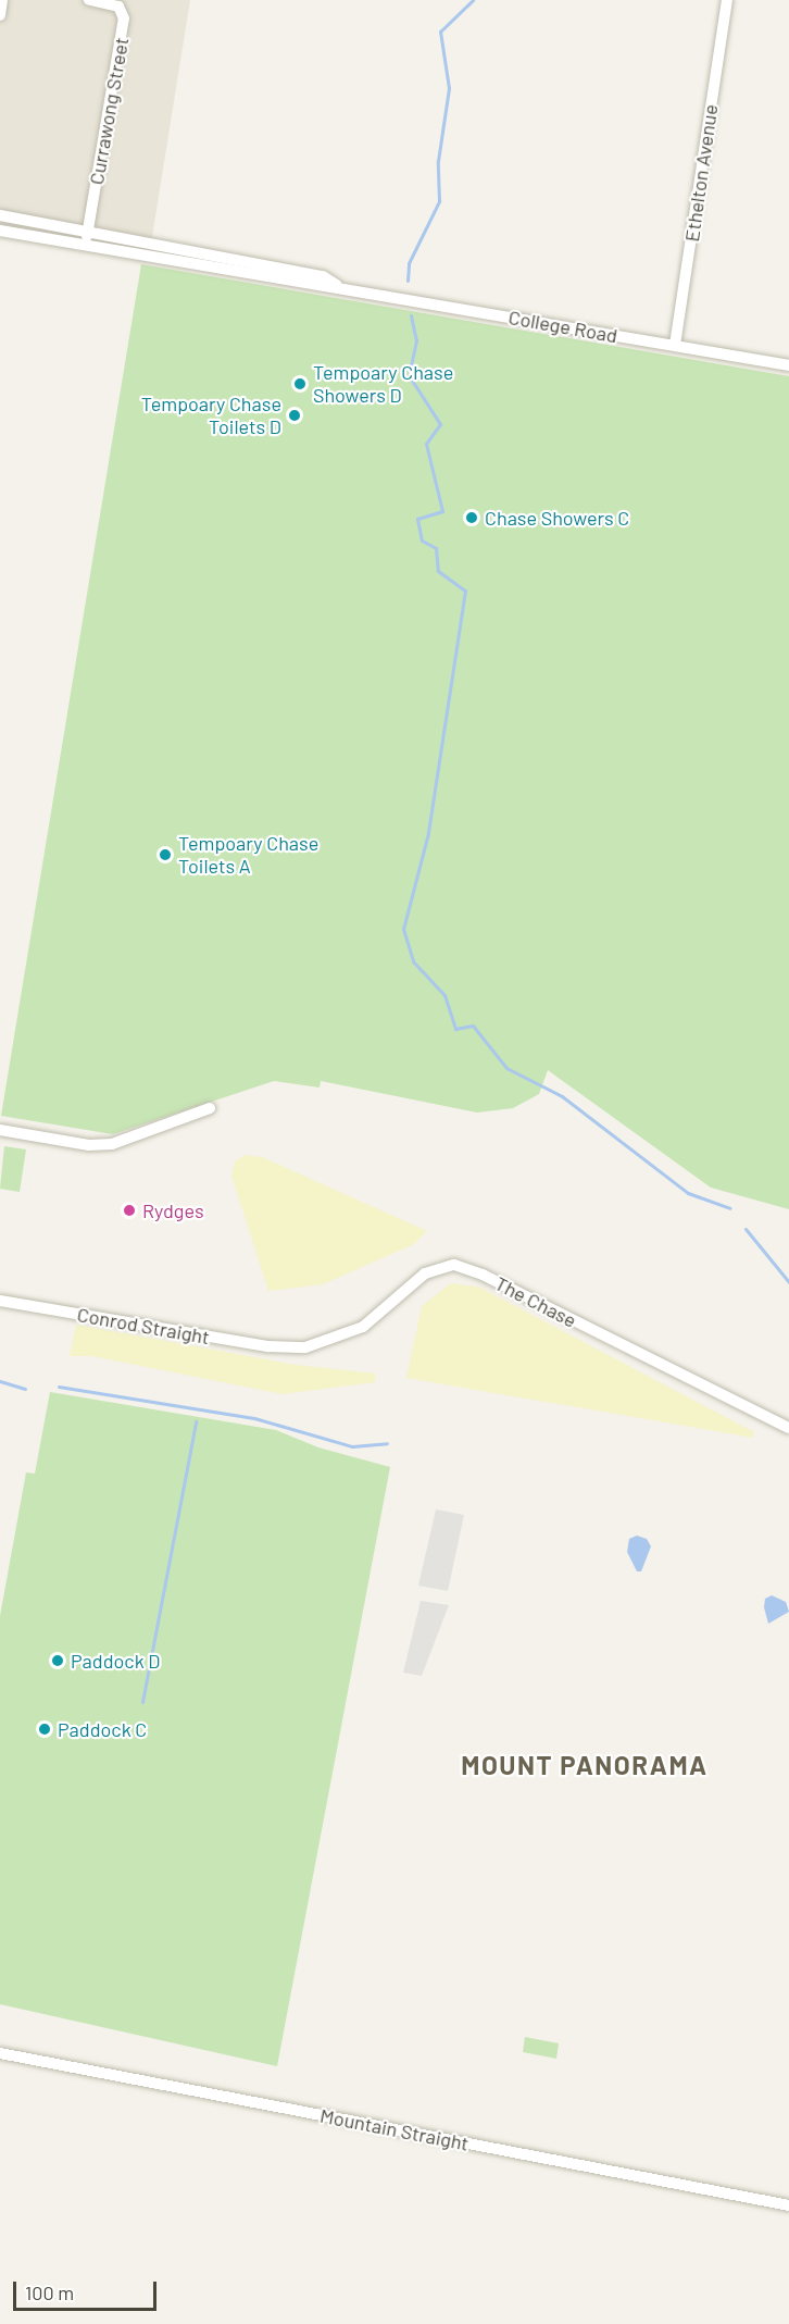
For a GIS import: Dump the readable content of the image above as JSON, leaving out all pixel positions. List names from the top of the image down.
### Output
{
  "streets": {
    "street": [
      "Currawong Street",
      "Ethelton Avenue",
      "College Road",
      "The Chase",
      "Conrod Straight",
      "Mountain Straight"
    ]
  },
  "crossings": [
    ["Currawong Street", "College Road"],
    ["Ethelton Avenue", "College Road"],
    ["The Chase", "Conrod Straight"]
  ],
  "districts": ["MOUNT PANORAMA"],
  "places": [
    "Tempoary Chase Showers D",
    "Tempoary Chase Toilets D",
    "Chase Showers C",
    "Tempoary Chase Toilets A",
    "Rydges",
    "Paddock D",
    "Paddock C"
  ],
  "scale_bar": "100 m"
}
